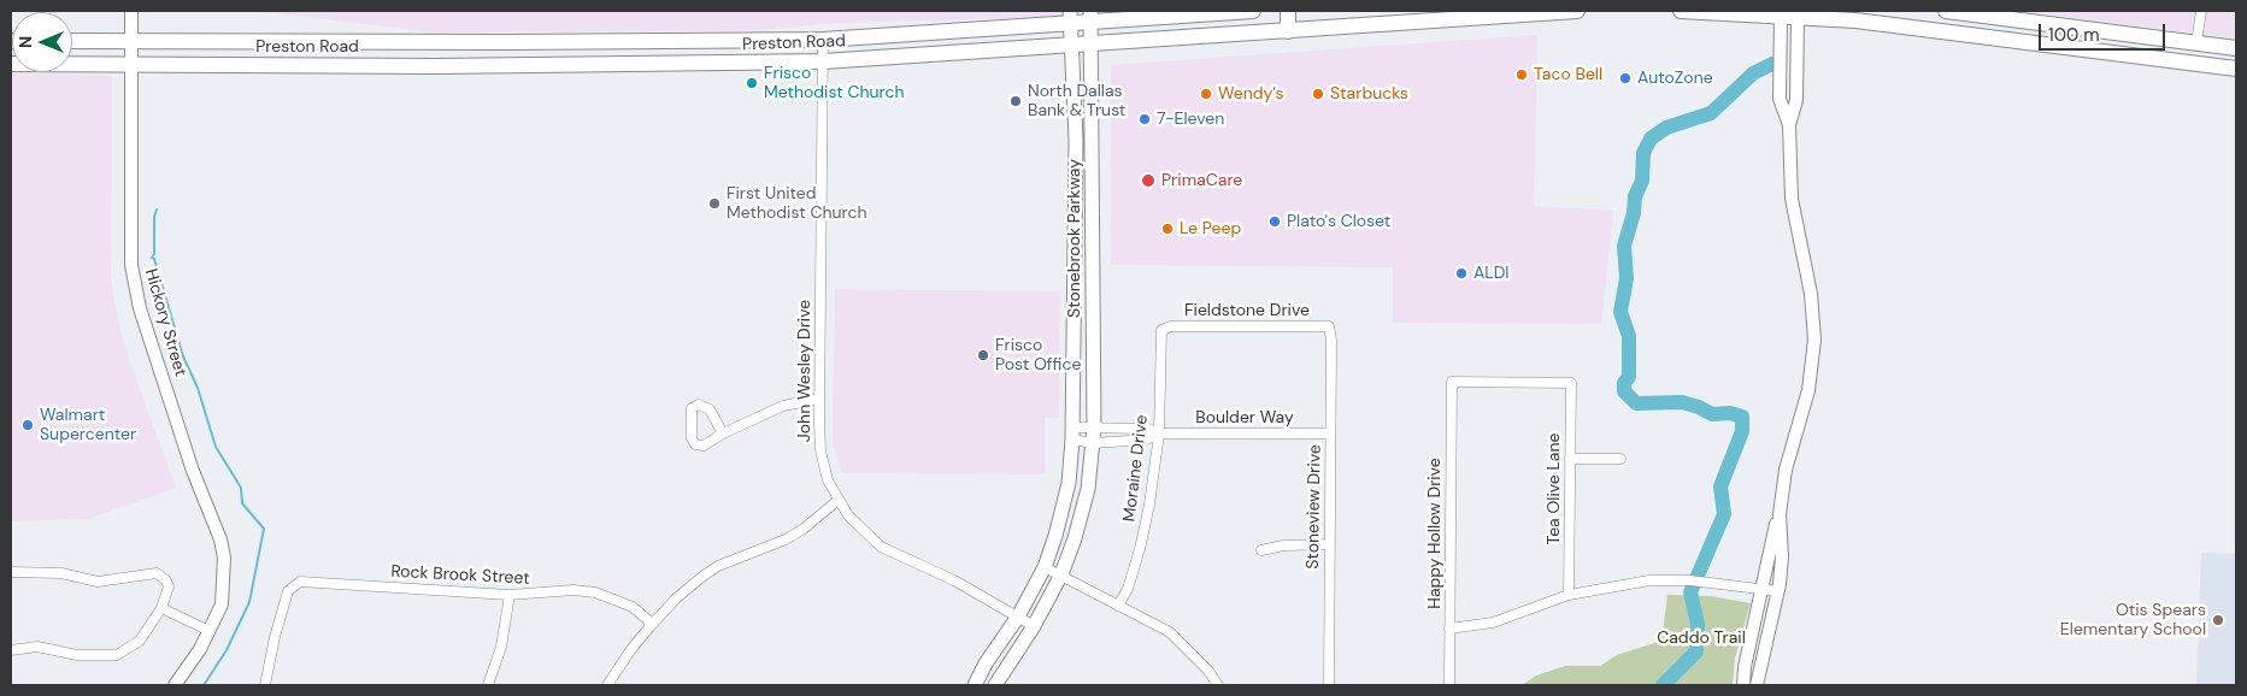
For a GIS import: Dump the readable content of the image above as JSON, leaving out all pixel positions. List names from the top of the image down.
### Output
{
  "streets": {
    "main road": ["Preston Road", "Stonebrook Parkway"],
    "street": [
      "Fieldstone Drive",
      "Hickory Street",
      "John Wesley Drive",
      "Boulder Way",
      "Moraine Drive",
      "Tea Olive Lane",
      "Stoneview Drive",
      "Happy Hollow Drive",
      "Rock Brook Street"
    ]
  },
  "crossings": [
    ["Preston Road", "Stonebrook Parkway"],
    ["Preston Road", "Hickory Street"],
    ["Preston Road", "John Wesley Drive"],
    ["Stonebrook Parkway", "John Wesley Drive"],
    ["Stonebrook Parkway", "Boulder Way"],
    ["Fieldstone Drive", "Moraine Drive"],
    ["Fieldstone Drive", "Stoneview Drive"],
    ["Boulder Way", "Moraine Drive"],
    ["Boulder Way", "Stoneview Drive"],
    ["Tea Olive Lane", "Happy Hollow Drive"]
  ],
  "parks": ["Caddo Trail"],
  "places": [
    "Taco Bell",
    "AutoZone",
    "Frisco Methodist Church",
    "Wendy's",
    "Starbucks",
    "North Dallas Bank & Trust",
    "7-Eleven",
    "PrimaCare",
    "First United Methodist Church",
    "Plato's Closet",
    "Le Peep",
    "ALDI",
    "Frisco Post Office",
    "Walmart Supercenter",
    "Otis Spears Elementary School"
  ],
  "scale_bar": "100 m",
  "north": "left"
}
